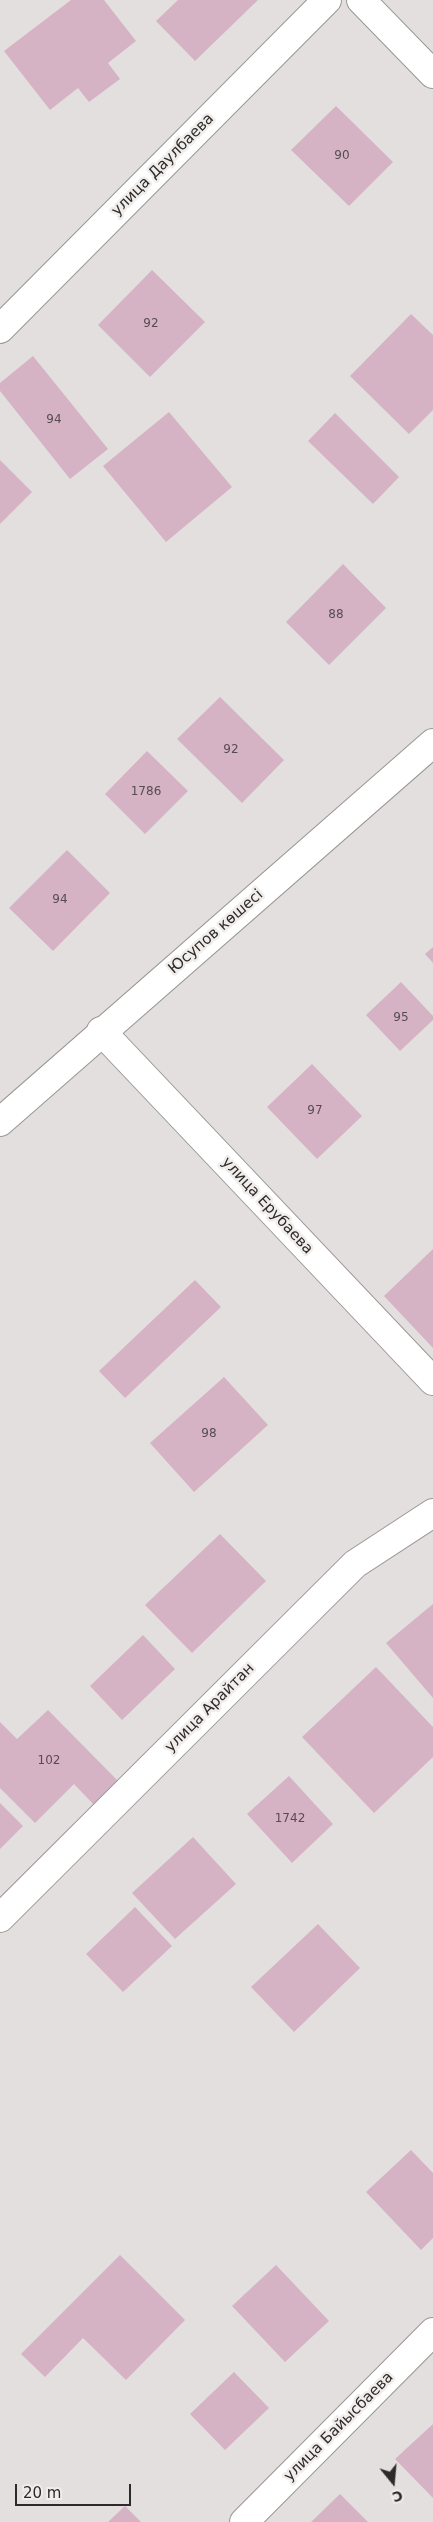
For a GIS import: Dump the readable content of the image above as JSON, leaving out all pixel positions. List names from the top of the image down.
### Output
{
  "streets": {
    "street": [
      "улица Даулбаева",
      "Юсупов көшесі",
      "улица Ерубаева",
      "улица Арайтан",
      "улица Байысбаева"
    ]
  },
  "crossings": [
    ["Юсупов көшесі", "улица Ерубаева"]
  ],
  "house_numbers": [
    "90",
    "92",
    "94",
    "88",
    "92",
    "1786",
    "94",
    "95",
    "97",
    "98",
    "102",
    "1742"
  ],
  "scale_bar": "20 m",
  "north": "bottom"
}
